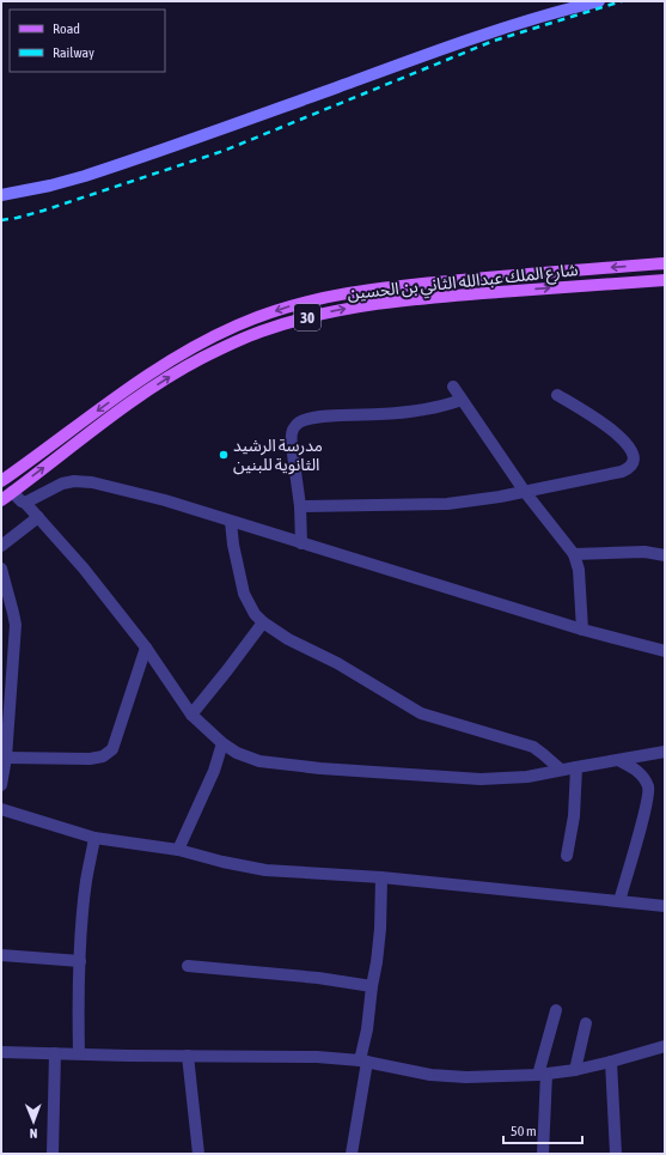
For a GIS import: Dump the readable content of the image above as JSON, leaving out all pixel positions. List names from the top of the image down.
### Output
{
  "streets": {
    "main road": ["شارع الملك عبدالله الثاني بن الحسين", "30"]
  },
  "places": ["مدرسة الرشيد الثانوية للبنين"],
  "legend": ["Road", "Railway"],
  "scale_bar": "50 m",
  "north": "bottom"
}
